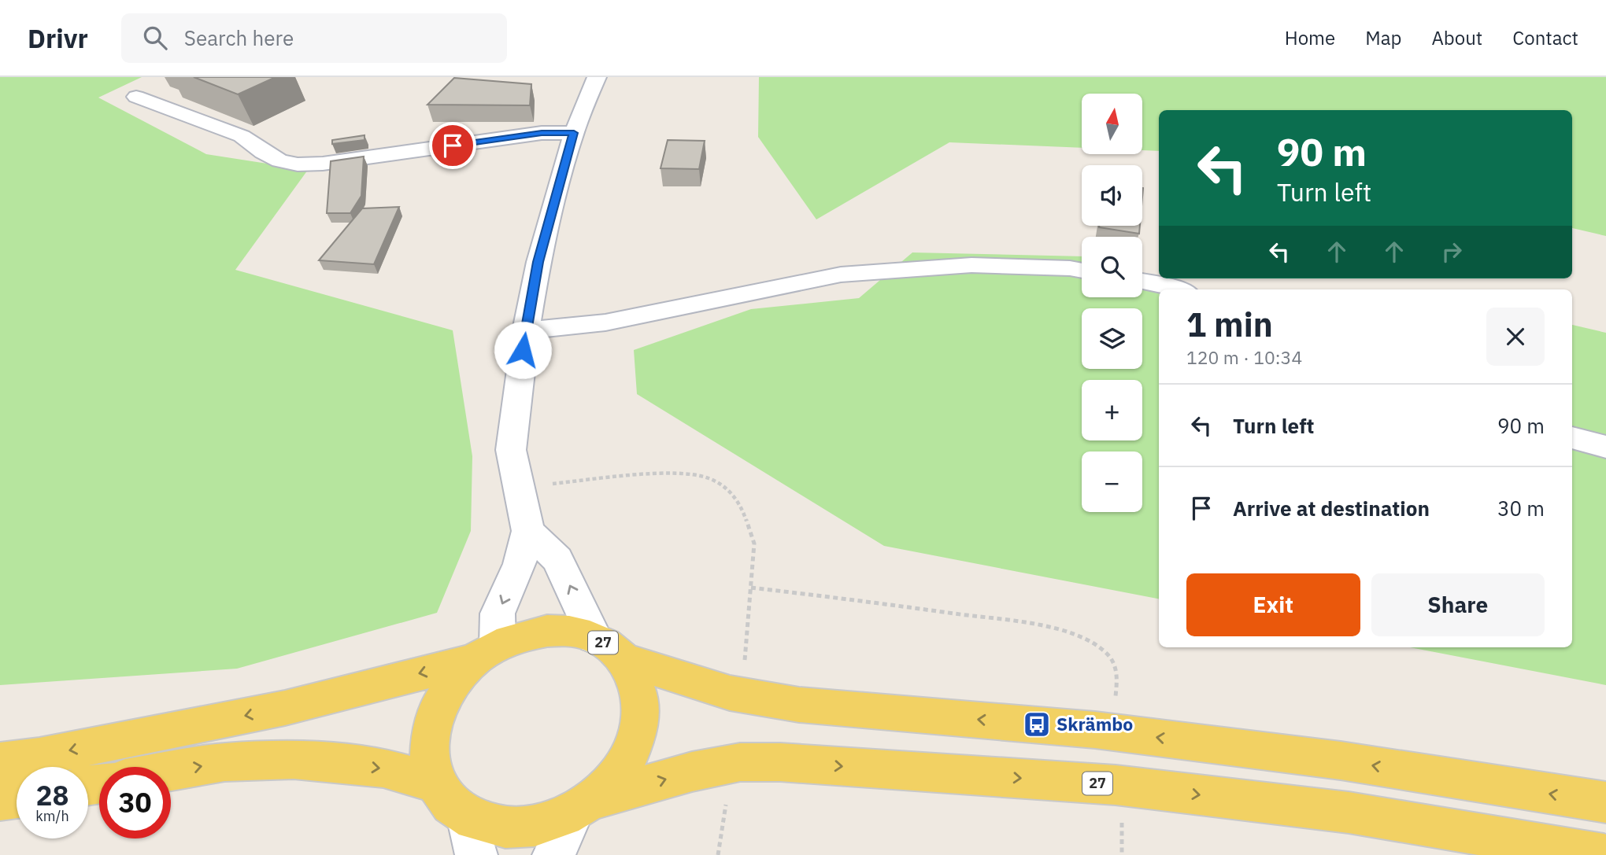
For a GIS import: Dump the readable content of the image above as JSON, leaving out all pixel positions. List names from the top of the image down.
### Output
{
  "streets": {
    "main road": ["27"]
  },
  "places": {
    "bus stop": ["Skrämbo"]
  },
  "north": "top",
  "page": {
    "header": "Drivr",
    "search": "Search here",
    "nav": [
      "Home",
      "Map",
      "About",
      "Contact"
    ],
    "map_buttons": ["+", "−"],
    "turn": ["90 m", "Turn left"],
    "heading": ["1 min", "120 m · 10:34"],
    "list": [
      {
        "name": "Turn left",
        "value": "90 m"
      },
      {
        "name": "Arrive at destination",
        "value": "30 m"
      }
    ],
    "buttons": ["Exit", "Share"],
    "speed": "28 km/h",
    "limit": "30"
  }
}
